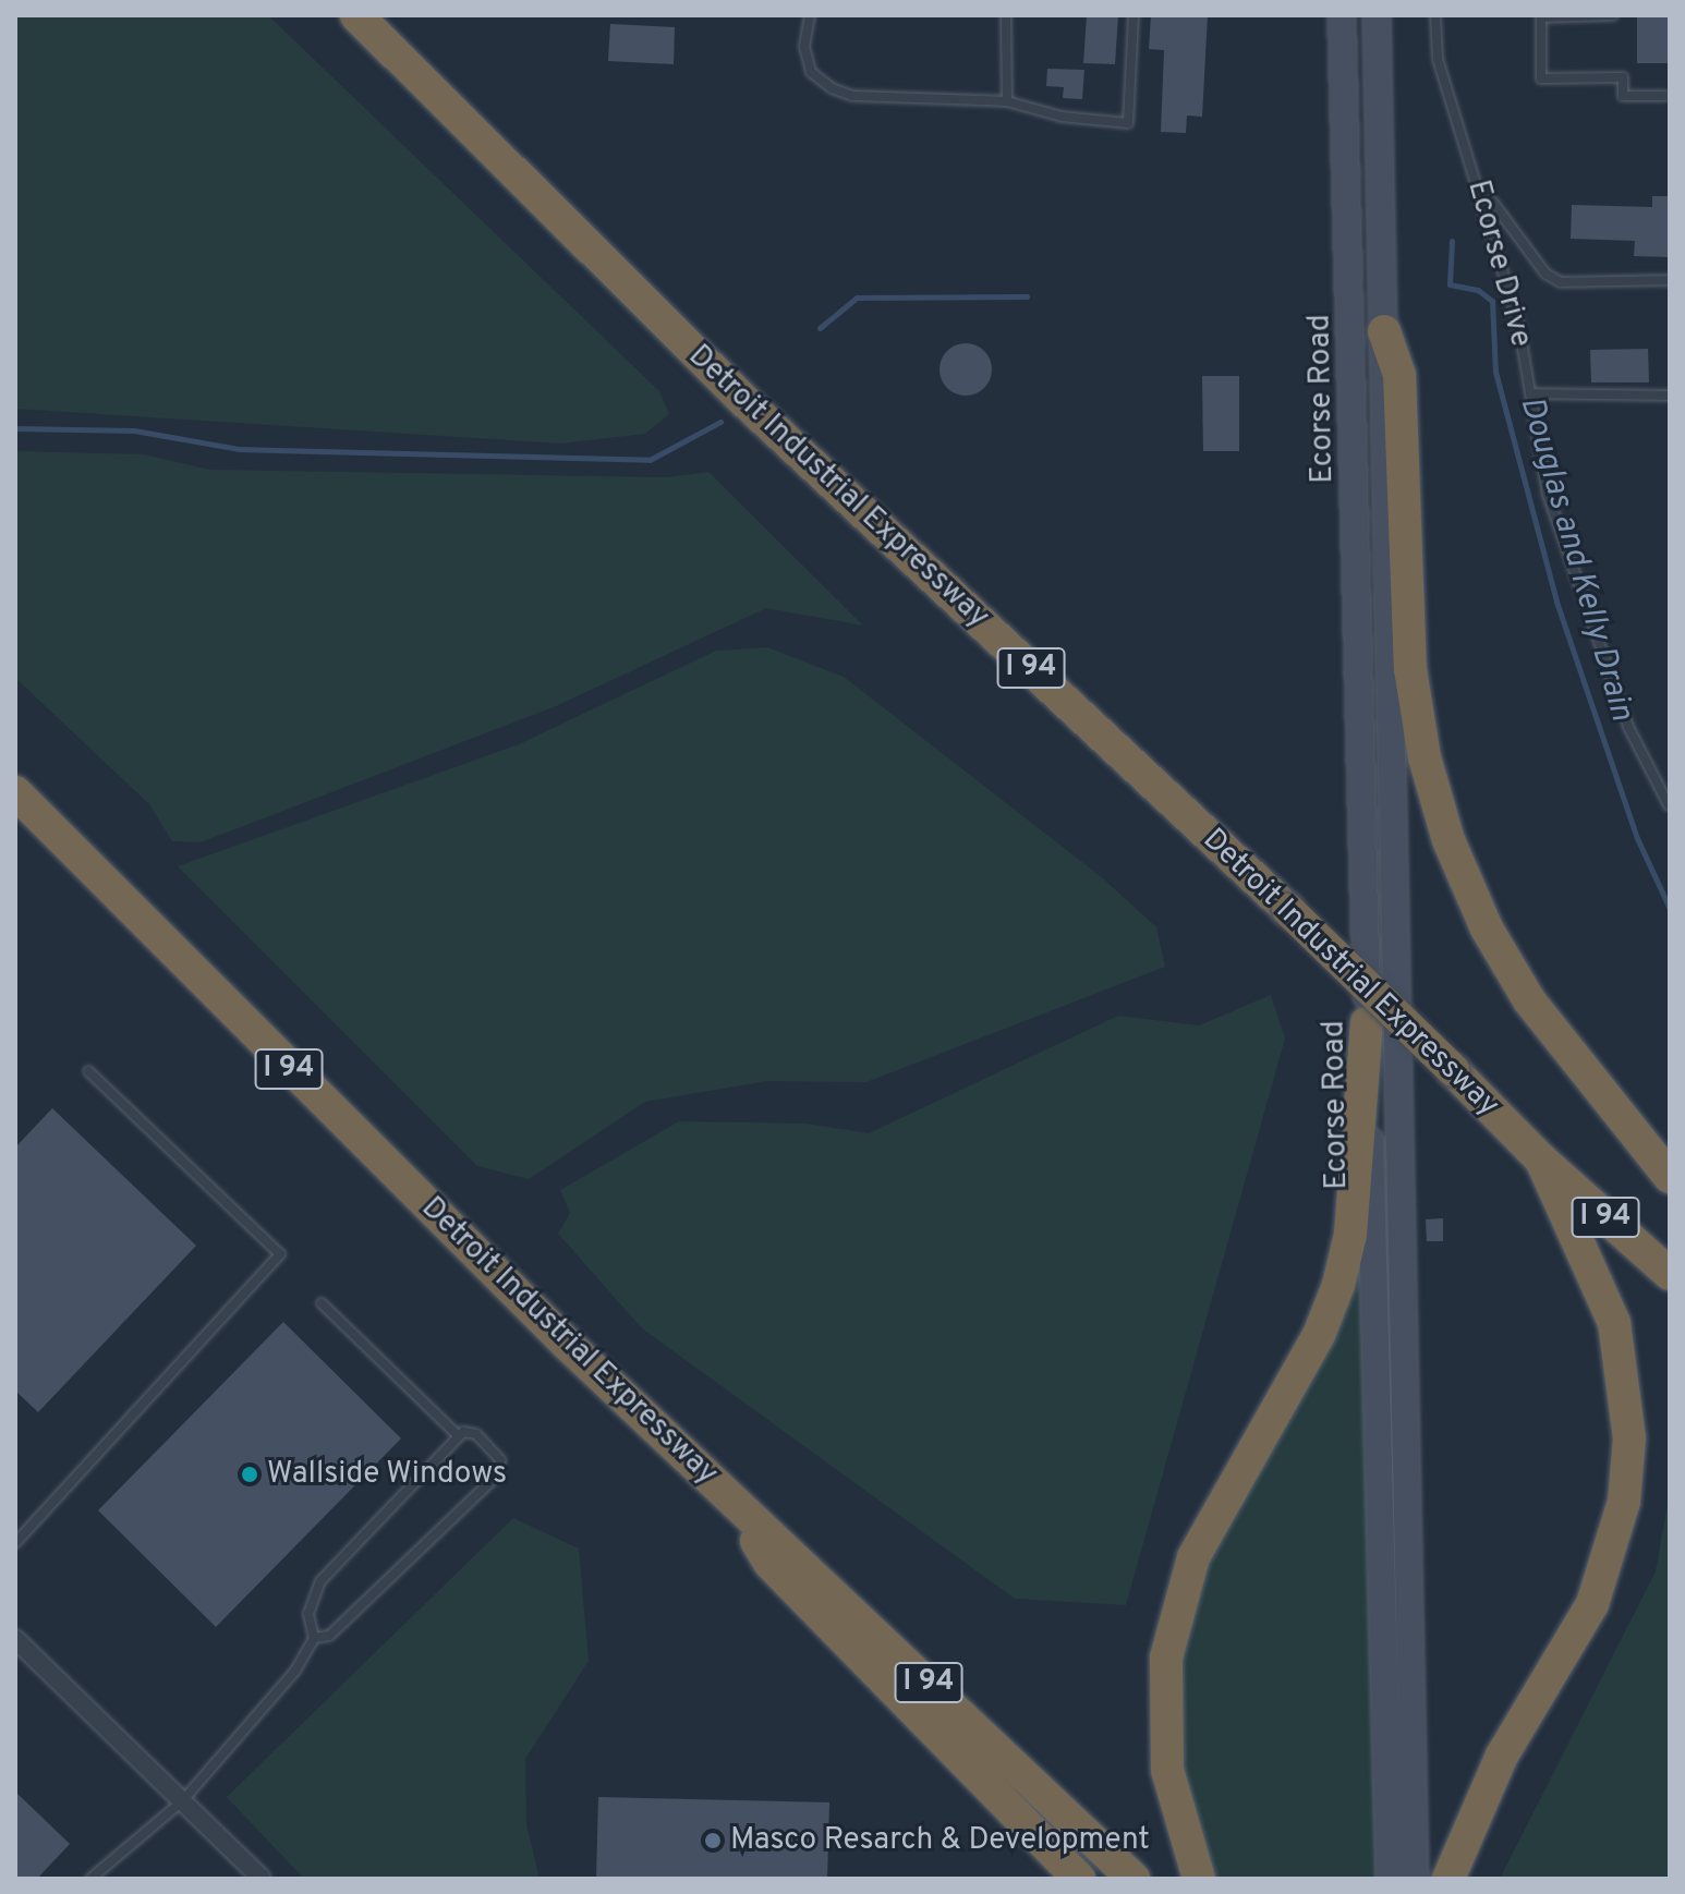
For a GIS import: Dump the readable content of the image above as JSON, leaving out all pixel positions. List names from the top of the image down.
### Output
{
  "streets": {
    "highway": ["Detroit Industrial Expressway", "I 94"],
    "main road": ["Ecorse Road"],
    "lane": ["Ecorse Drive"]
  },
  "water": ["Douglas and Kelly Drain"],
  "places": ["Wallside Windows", "Masco Resarch & Development"]
}
